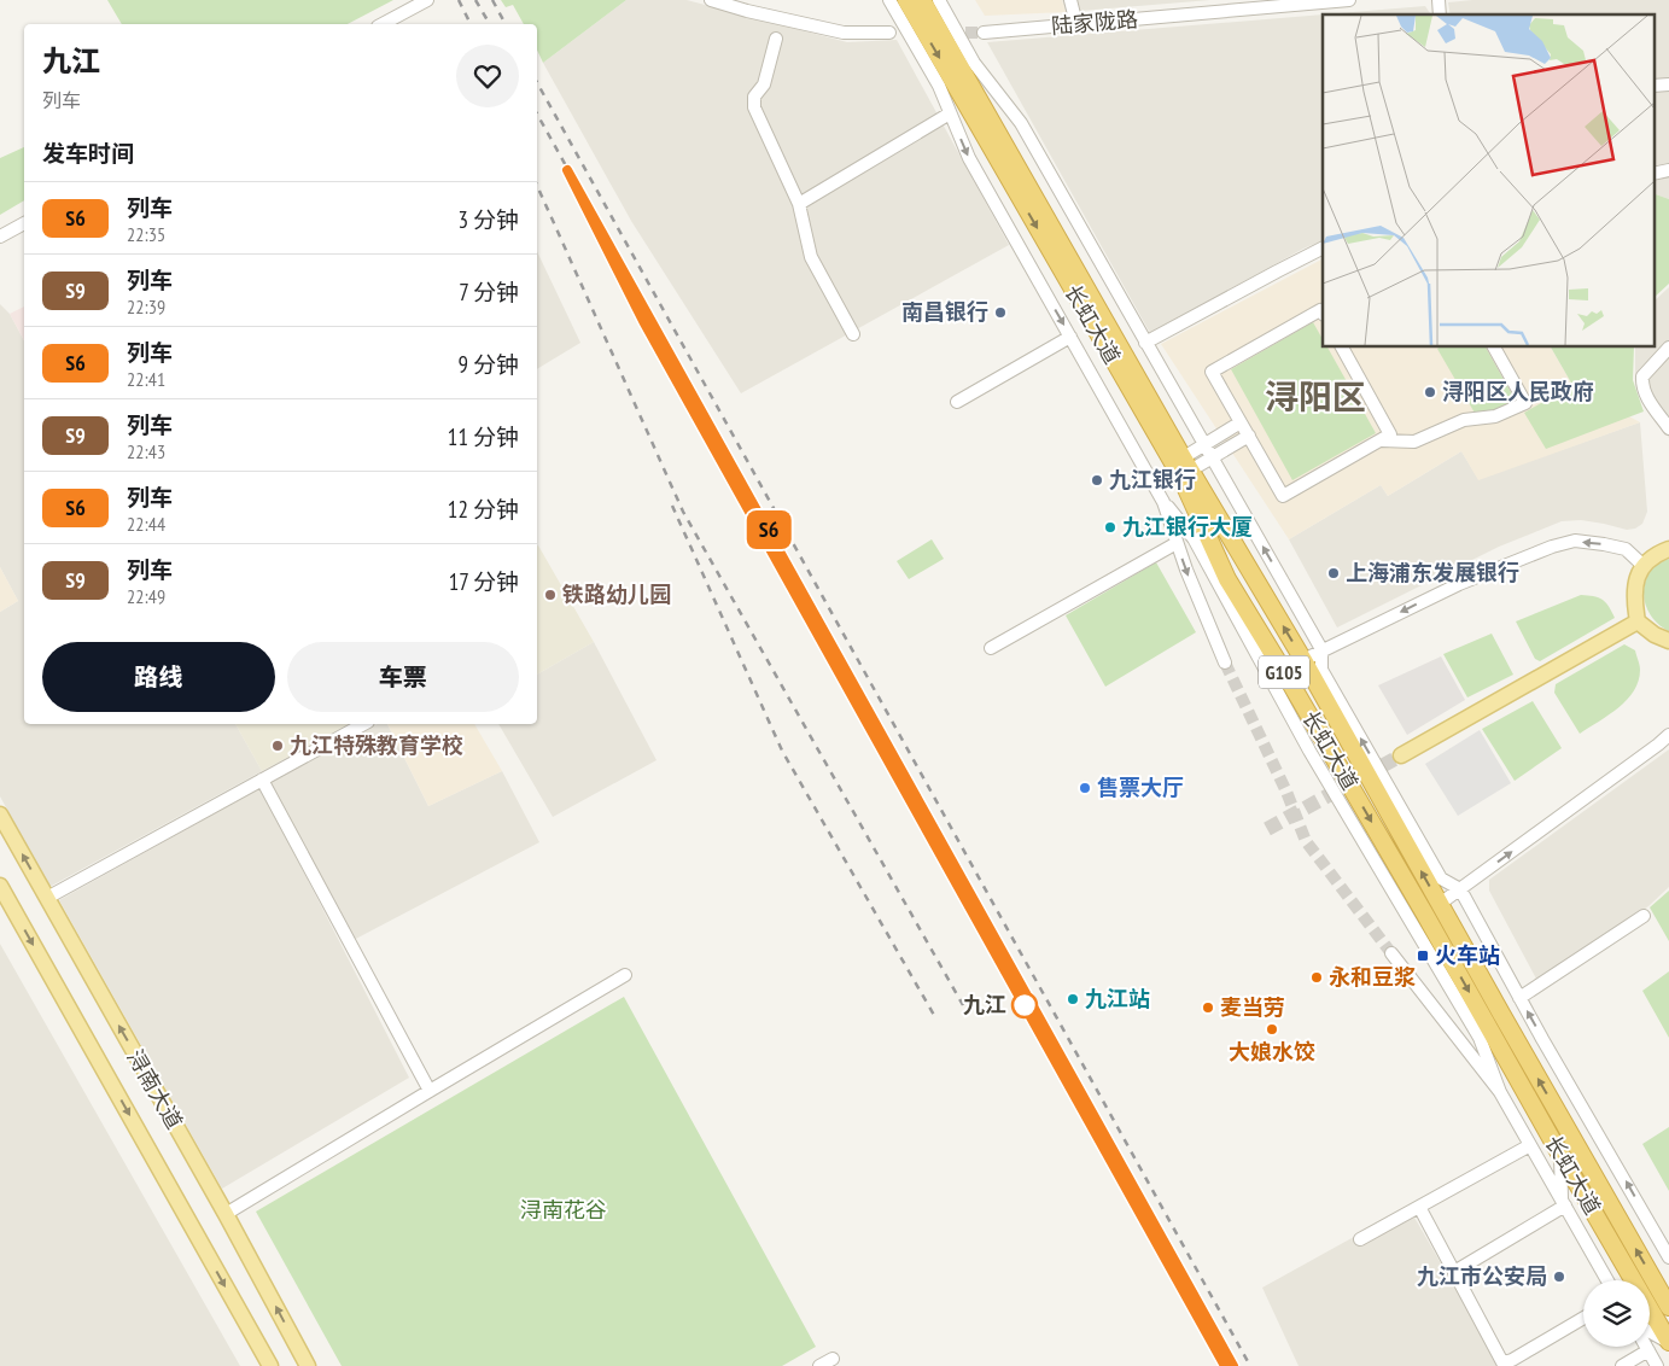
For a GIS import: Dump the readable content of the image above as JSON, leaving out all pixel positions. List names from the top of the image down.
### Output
{
  "streets": {
    "highway": ["长虹大道", "G105"],
    "main road": ["浔南大道"],
    "street": ["陆家陇路"]
  },
  "districts": ["浔阳区"],
  "parks": ["浔南花谷"],
  "places": {
    "other": [
      "南昌银行",
      "浔阳区人民政府",
      "九江银行",
      "九江银行大厦",
      "上海浦东发展银行",
      "铁路幼儿园",
      "九江特殊教育学校",
      "售票大厅",
      "永和豆浆",
      "九江站",
      "九江",
      "麦当劳",
      "大娘水饺",
      "九江市公安局"
    ],
    "transit": ["火车站"]
  },
  "page": {
    "on_map": "S6",
    "heading": [
      ["九江", "列车"],
      "发车时间"
    ],
    "list": [
      {
        "mark": "S6",
        "name": "列车",
        "note": "22:35",
        "value": "3 分钟"
      },
      {
        "mark": "S9",
        "name": "列车",
        "note": "22:39",
        "value": "7 分钟"
      },
      {
        "mark": "S6",
        "name": "列车",
        "note": "22:41",
        "value": "9 分钟"
      },
      {
        "mark": "S9",
        "name": "列车",
        "note": "22:43",
        "value": "11 分钟"
      },
      {
        "mark": "S6",
        "name": "列车",
        "note": "22:44",
        "value": "12 分钟"
      },
      {
        "mark": "S9",
        "name": "列车",
        "note": "22:49",
        "value": "17 分钟"
      }
    ],
    "buttons": ["路线", "车票"]
  }
}
